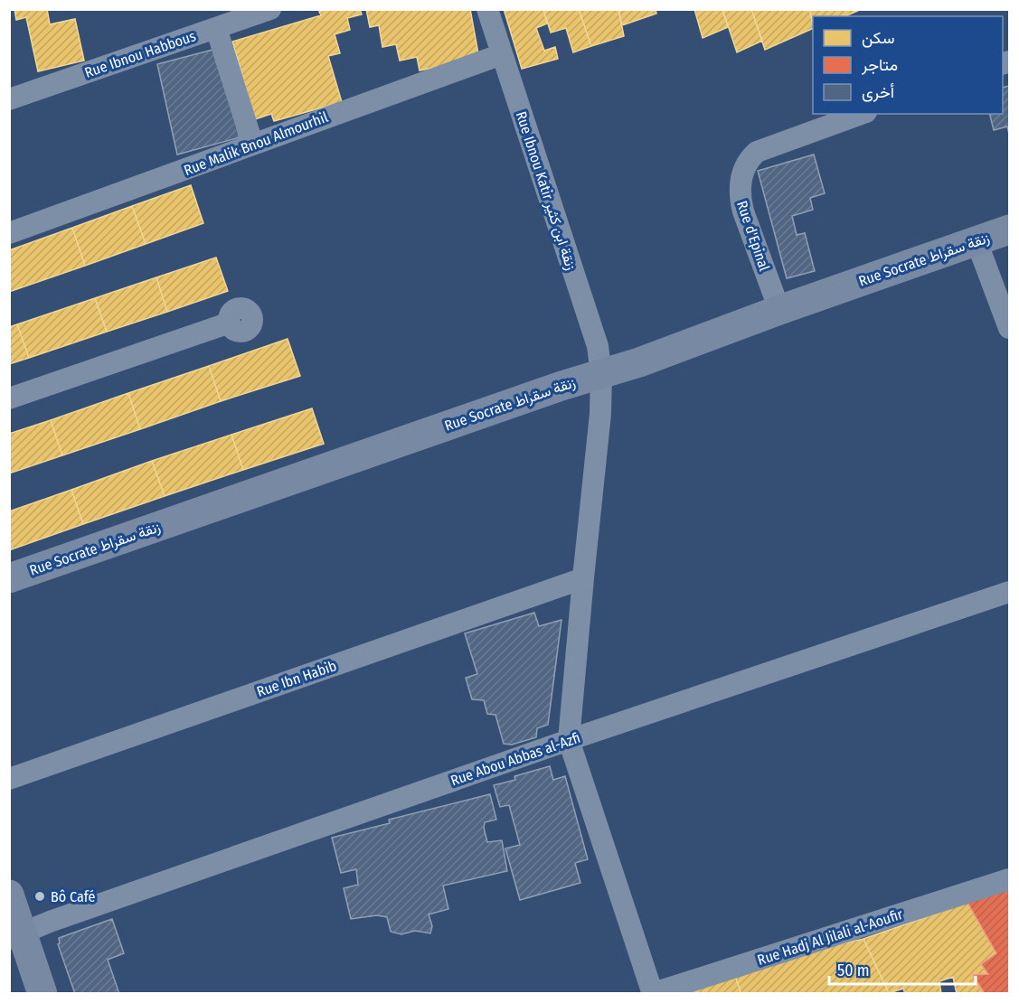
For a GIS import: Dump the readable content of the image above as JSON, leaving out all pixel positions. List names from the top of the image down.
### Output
{
  "streets": {
    "street": [
      "Rue Ibnou Habbous",
      "Rue Malik Bnou Almourhil",
      "Rue Ibnou Katir زنقة ابن كثير",
      "Rue d'Epinal",
      "Rue Socrate زنقة سقراط",
      "Rue Ibn Habib",
      "Rue Abou Abbas al-Azfi",
      "Rue Hadj Al Jilali al-Aoufir"
    ]
  },
  "crossings": [
    ["Rue Malik Bnou Almourhil", "Rue Ibnou Katir زنقة ابن كثير"],
    ["Rue Ibnou Katir زنقة ابن كثير", "Rue Socrate زنقة سقراط"],
    ["Rue Ibnou Katir زنقة ابن كثير", "Rue Ibn Habib"],
    ["Rue Ibnou Katir زنقة ابن كثير", "Rue Abou Abbas al-Azfi"],
    ["Rue d'Epinal", "Rue Socrate زنقة سقراط"]
  ],
  "places": ["Bô Café"],
  "legend": ["سكن", "متاجر", "أخرى"],
  "scale_bar": "50 m"
}
